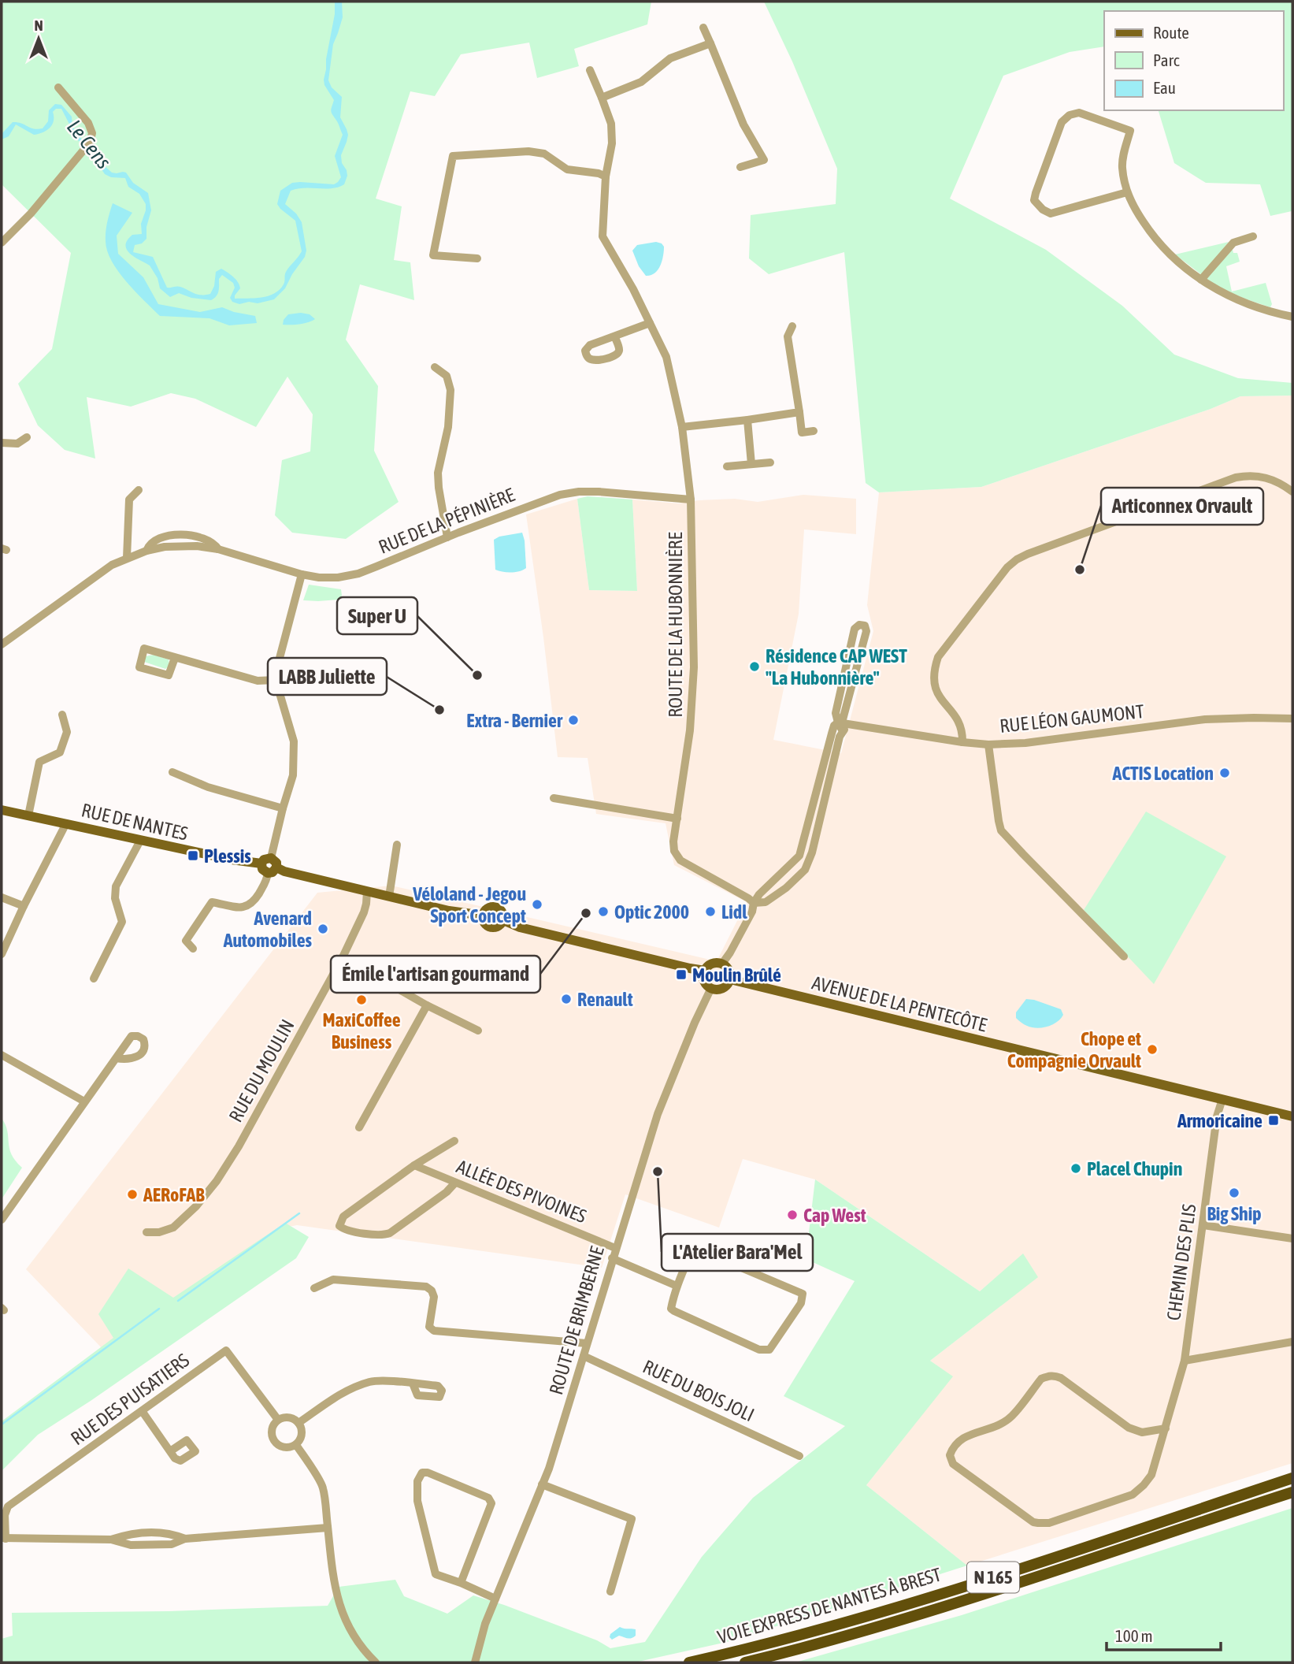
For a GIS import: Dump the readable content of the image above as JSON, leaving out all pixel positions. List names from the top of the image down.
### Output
{
  "streets": {
    "highway": ["N 165", "VOIE EXPRESS DE NANTES À BREST"],
    "main road": ["RUE DE NANTES", "AVENUE DE LA PENTECÔTE"],
    "street": [
      "RUE DE LA PÉPINIÈRE",
      "ROUTE DE LA HUBONNIÈRE",
      "RUE LÉON GAUMONT",
      "RUE DU MOULIN",
      "ALLÉE DES PIVOINES",
      "CHEMIN DES PLIS",
      "ROUTE DE BRIMBERNE",
      "RUE DU BOIS JOLI",
      "RUE DES PUISATIERS"
    ]
  },
  "crossings": [
    ["RUE DE LA PÉPINIÈRE", "ROUTE DE LA HUBONNIÈRE"],
    ["AVENUE DE LA PENTECÔTE", "CHEMIN DES PLIS"],
    ["AVENUE DE LA PENTECÔTE", "ROUTE DE BRIMBERNE"],
    ["ALLÉE DES PIVOINES", "ROUTE DE BRIMBERNE"],
    ["ROUTE DE BRIMBERNE", "RUE DU BOIS JOLI"]
  ],
  "water": ["Le Cens"],
  "places": {
    "other": [
      "Articonnex Orvault",
      "Résidence CAP WEST \"La Hubonnière\"",
      "Super U",
      "LABB Juliette",
      "Extra - Bernier",
      "ACTIS Location",
      "Véloland - Jegou Sport Concept",
      "Optic 2000",
      "Lidl",
      "Émile l'artisan gourmand",
      "Avenard Automobiles",
      "Renault",
      "MaxiCoffee Business",
      "Chope et Compagnie Orvault",
      "Placel Chupin",
      "L'Atelier Bara'Mel",
      "Big Ship",
      "AERoFAB",
      "Cap West"
    ],
    "transit": ["Plessis", "Moulin Brûlé", "Armoricaine"]
  },
  "legend": ["Route", "Parc", "Eau"],
  "scale_bar": "100 m",
  "north": "top"
}
